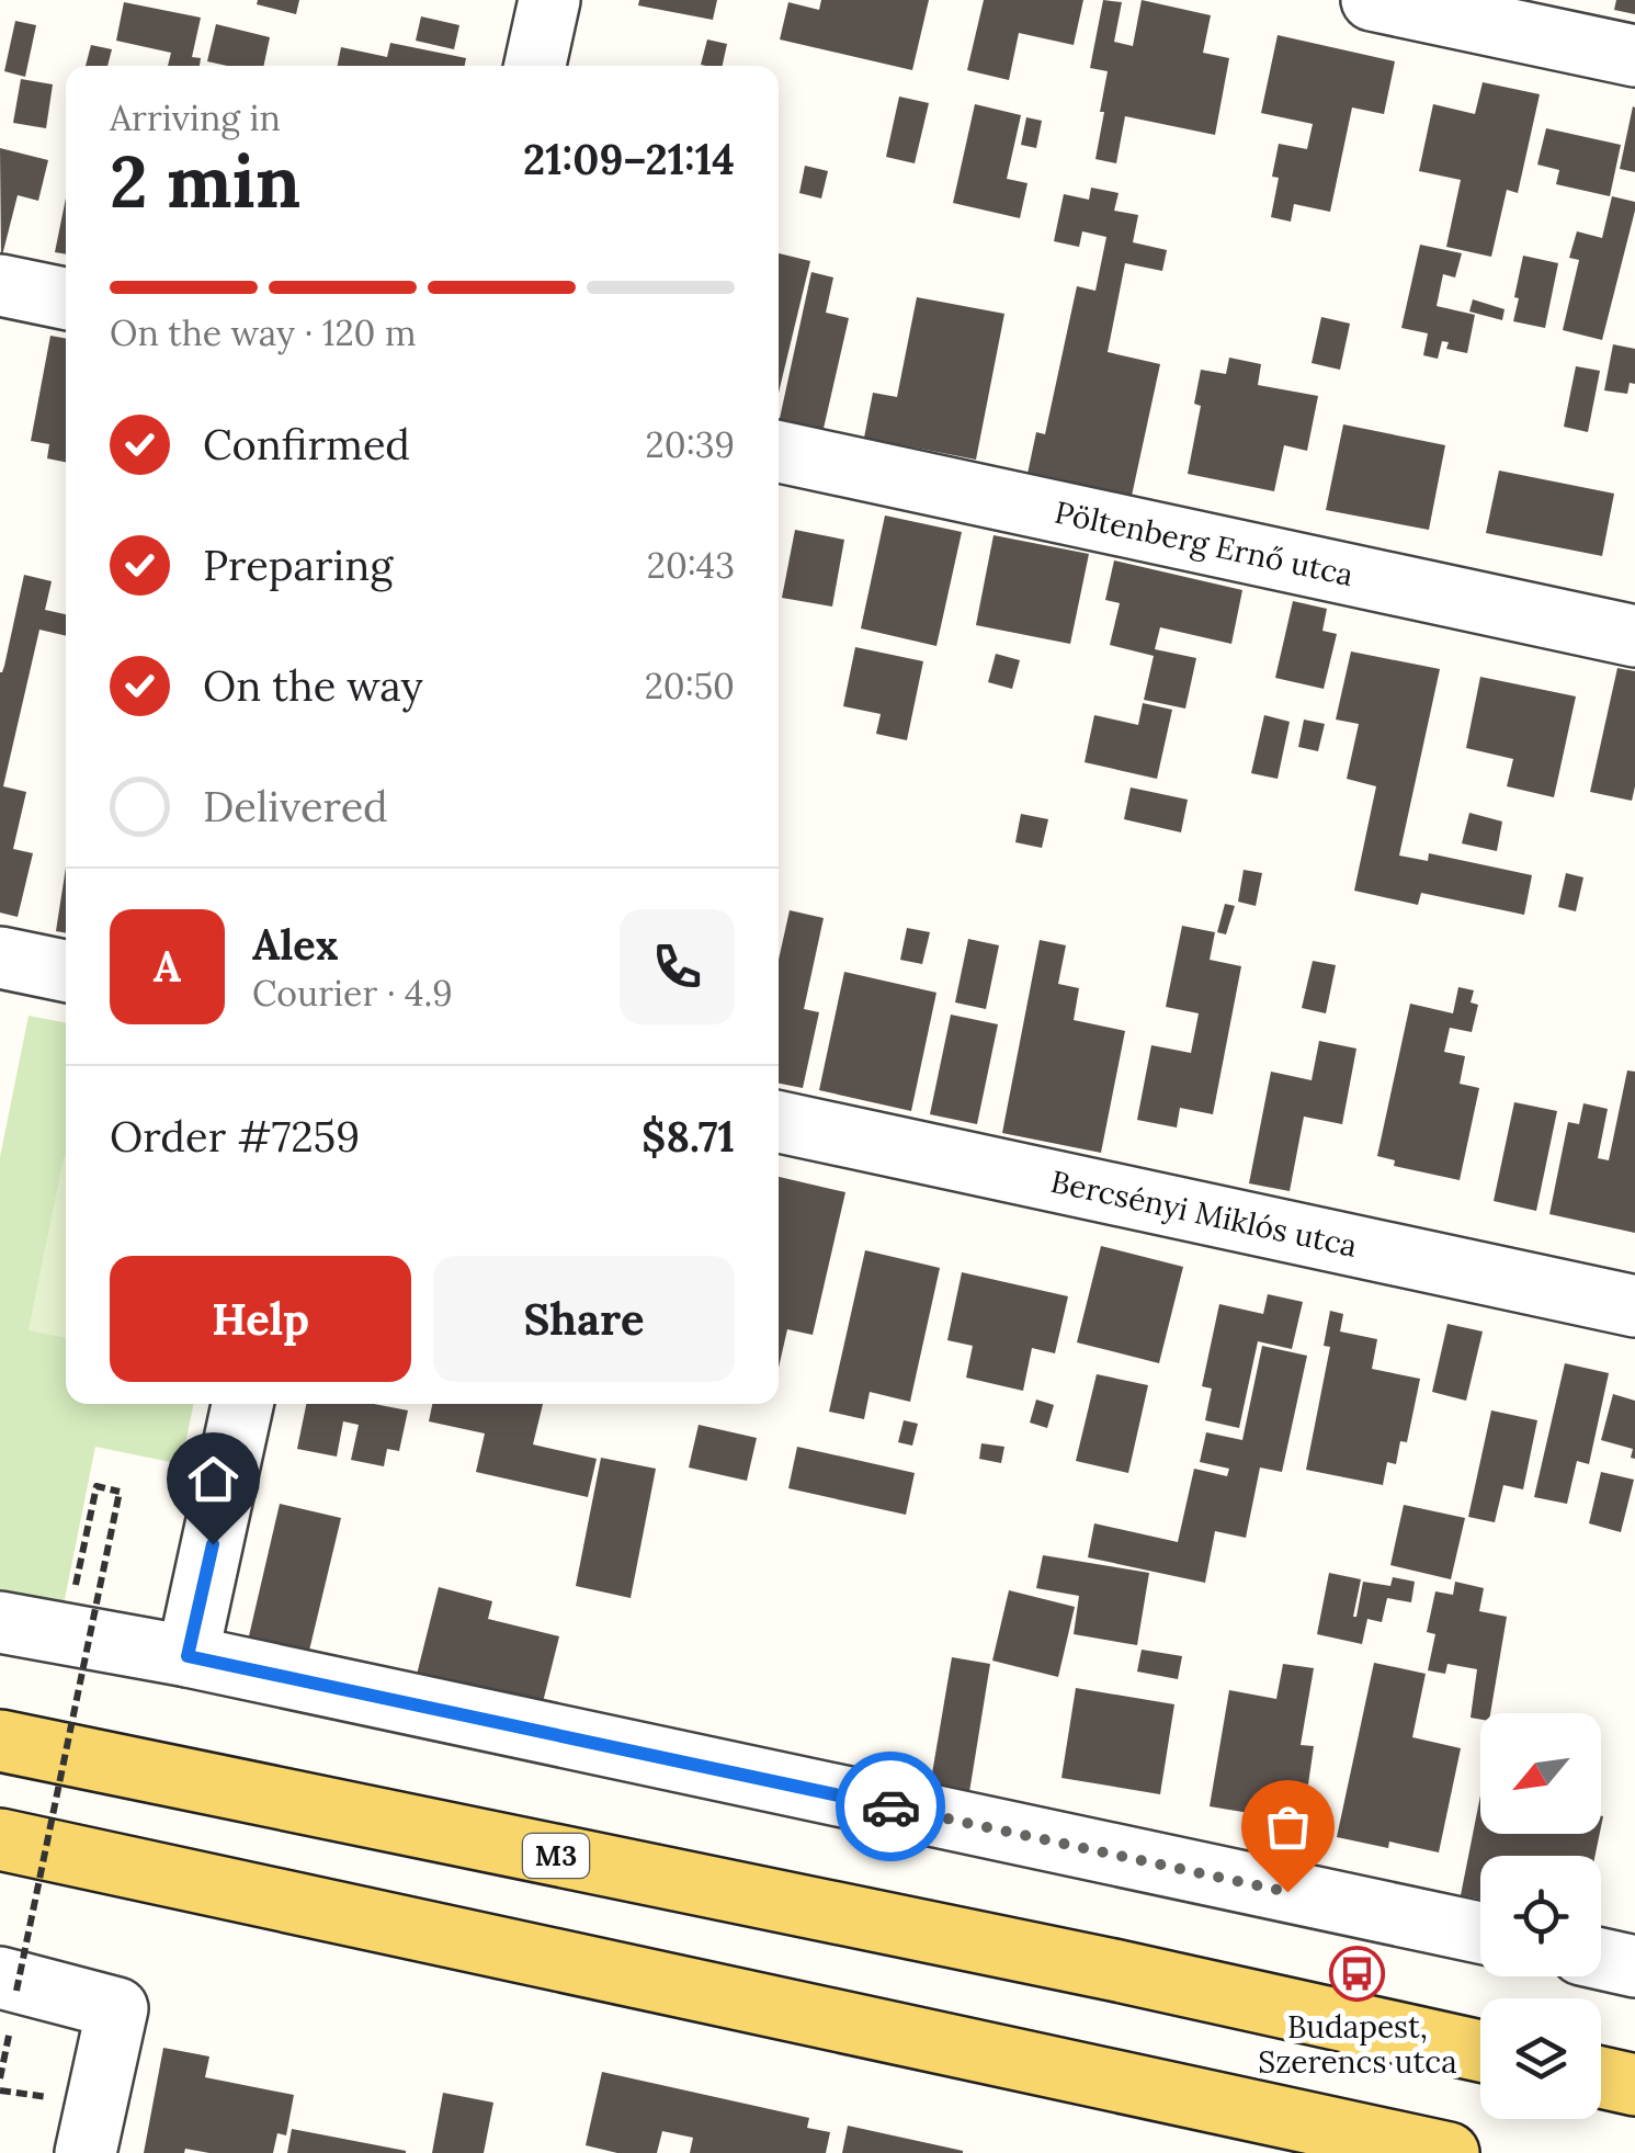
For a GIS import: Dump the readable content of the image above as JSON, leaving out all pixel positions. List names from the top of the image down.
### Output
{
  "streets": {
    "main road": ["M3"],
    "street": ["Pöltenberg Ernő utca", "Bercsényi Miklós utca"]
  },
  "places": {
    "bus stop": ["Budapest, Szerencs utca"]
  },
  "north": "bottom left",
  "page": {
    "heading": ["2 min", "Arriving in", "21:09–21:14"],
    "panel": [
      "Alex",
      "Courier · 4.9",
      "Order #7259",
      "$8.71"
    ],
    "bar": "On the way · 120 m",
    "list": [
      ["Confirmed", "20:39"],
      ["Preparing", "20:43"],
      ["On the way", "20:50"],
      "Delivered"
    ],
    "round": "A",
    "buttons": ["Help", "Share"]
  }
}
